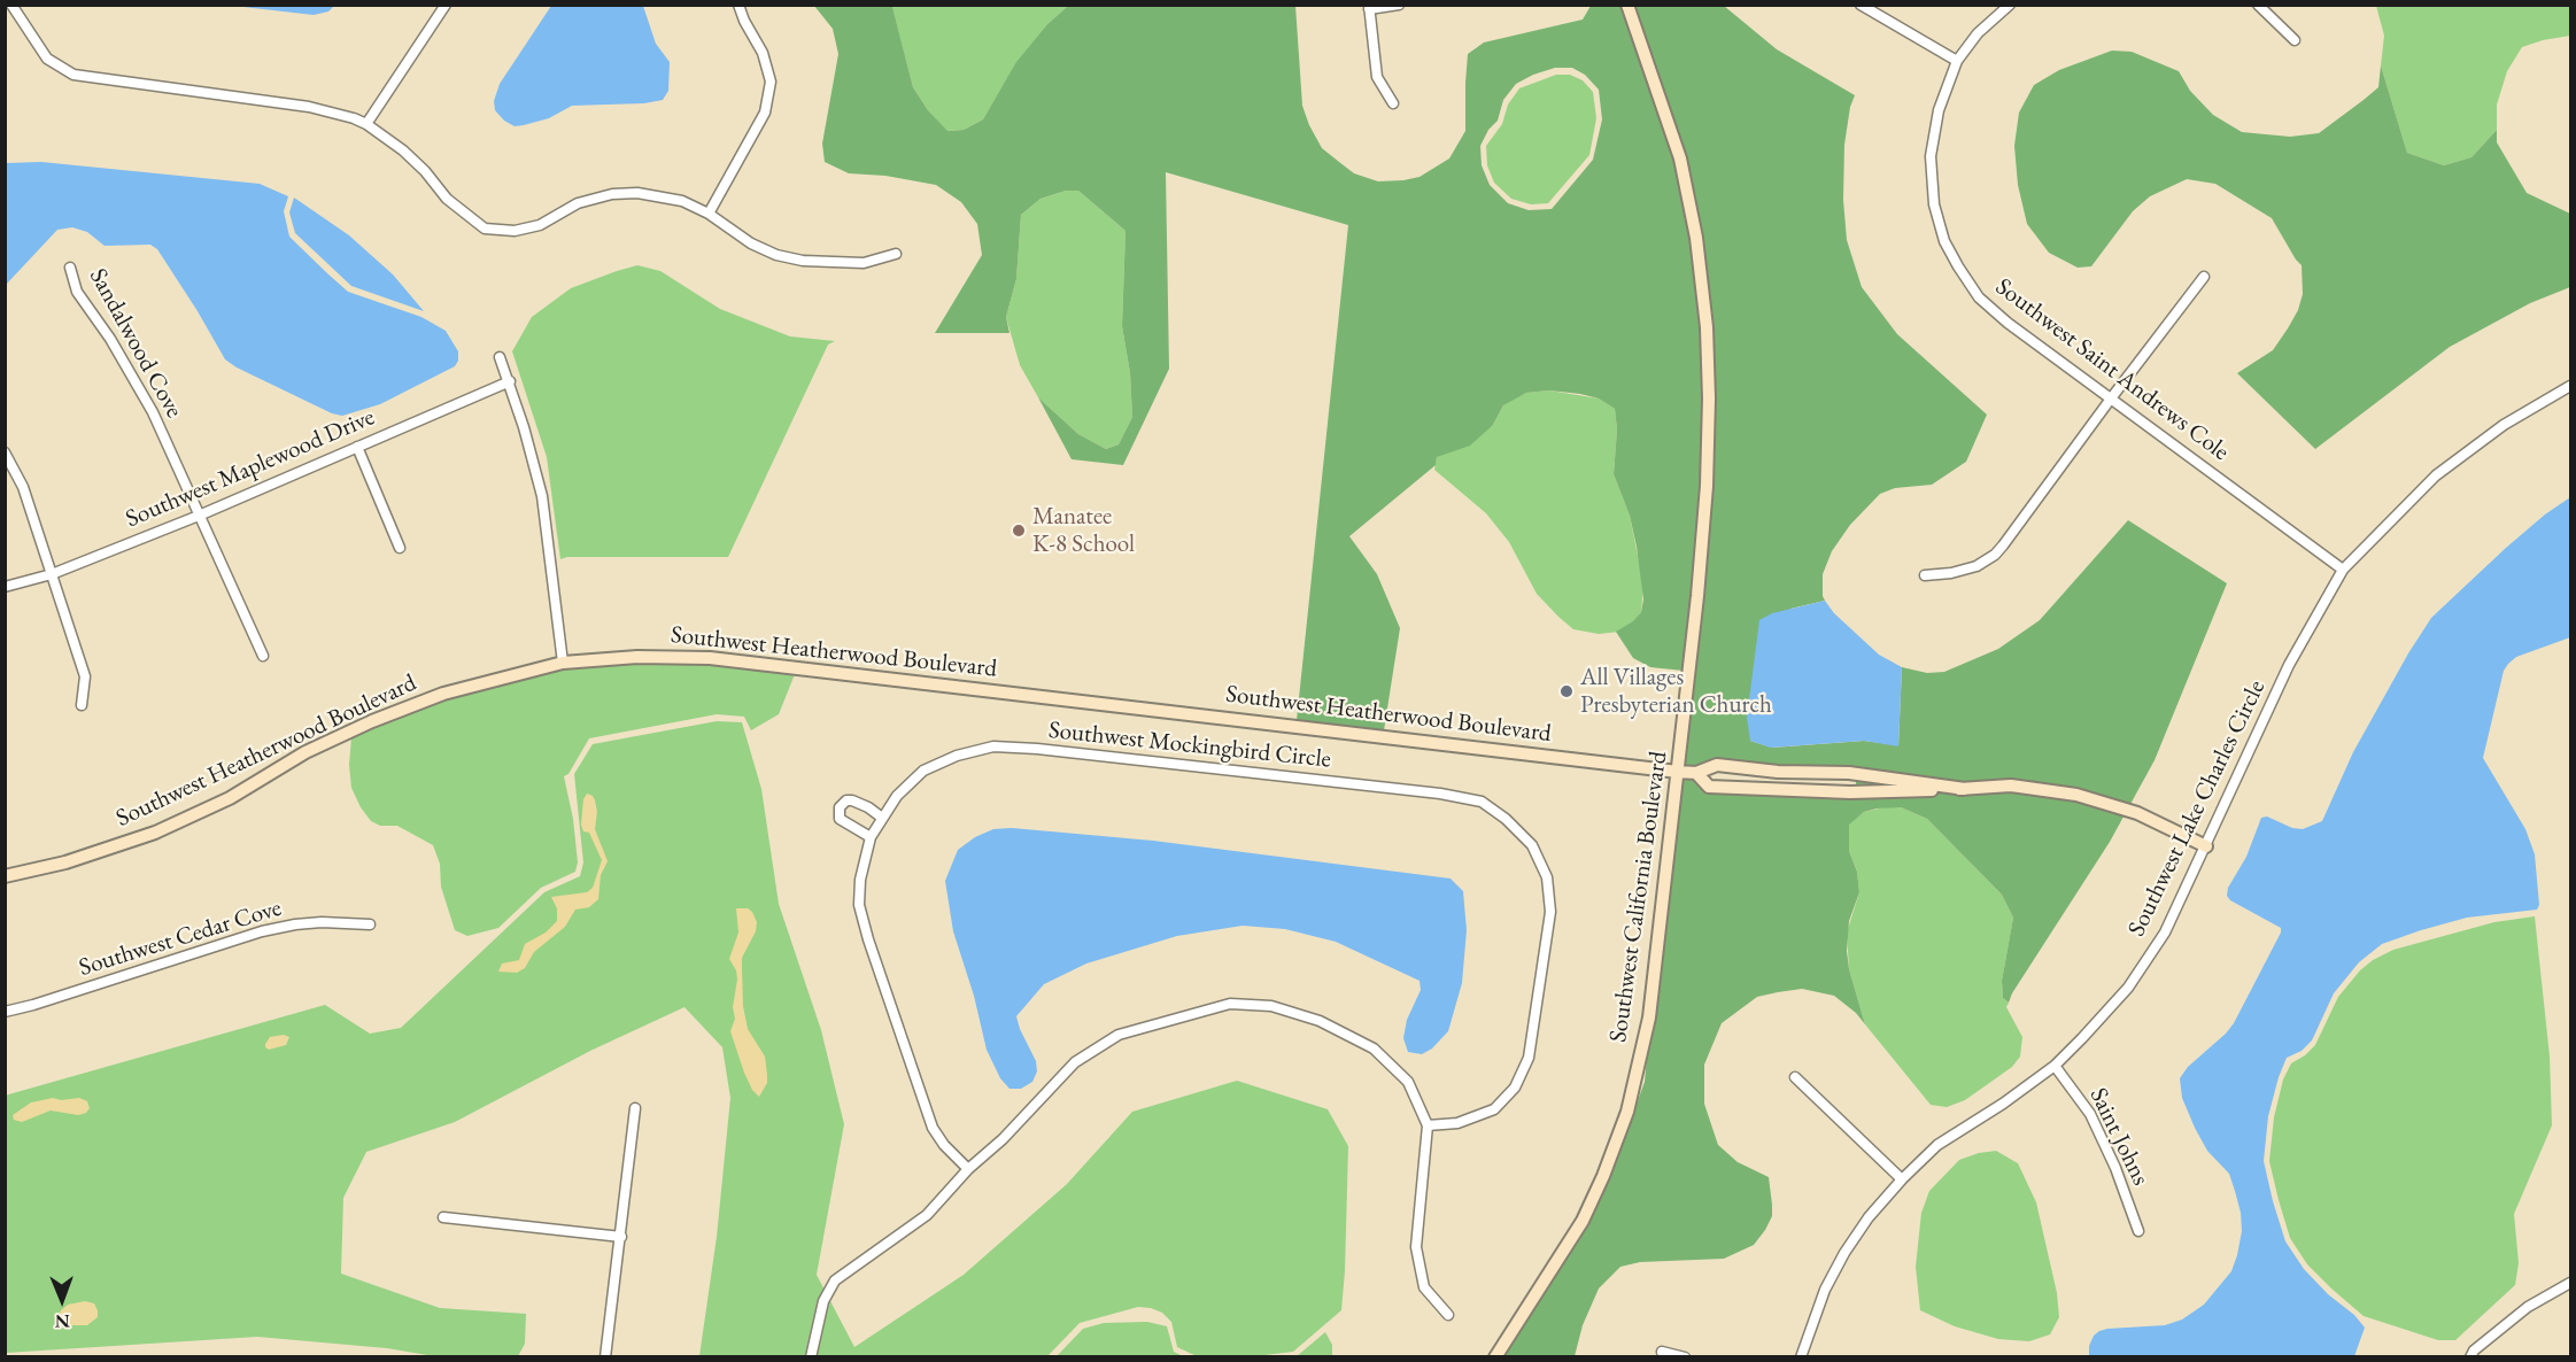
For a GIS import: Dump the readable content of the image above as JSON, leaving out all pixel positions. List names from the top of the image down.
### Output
{
  "streets": {
    "street": [
      "Sandalwood Cove",
      "Southwest Saint Andrews Cole",
      "Southwest Maplewood Drive",
      "Southwest Heatherwood Boulevard",
      "Southwest Mockingbird Circle",
      "Southwest Lake Charles Circle",
      "Southwest California Boulevard",
      "Southwest Cedar Cove",
      "Saint Johns"
    ]
  },
  "crossings": [
    ["Sandalwood Cove", "Southwest Maplewood Drive"],
    ["Southwest Saint Andrews Cole", "Southwest Lake Charles Circle"],
    ["Southwest Heatherwood Boulevard", "Southwest Lake Charles Circle"],
    ["Southwest Heatherwood Boulevard", "Southwest California Boulevard"],
    ["Southwest Lake Charles Circle", "Saint Johns"]
  ],
  "places": ["Manatee K-8 School", "All Villages Presbyterian Church"],
  "north": "bottom"
}
